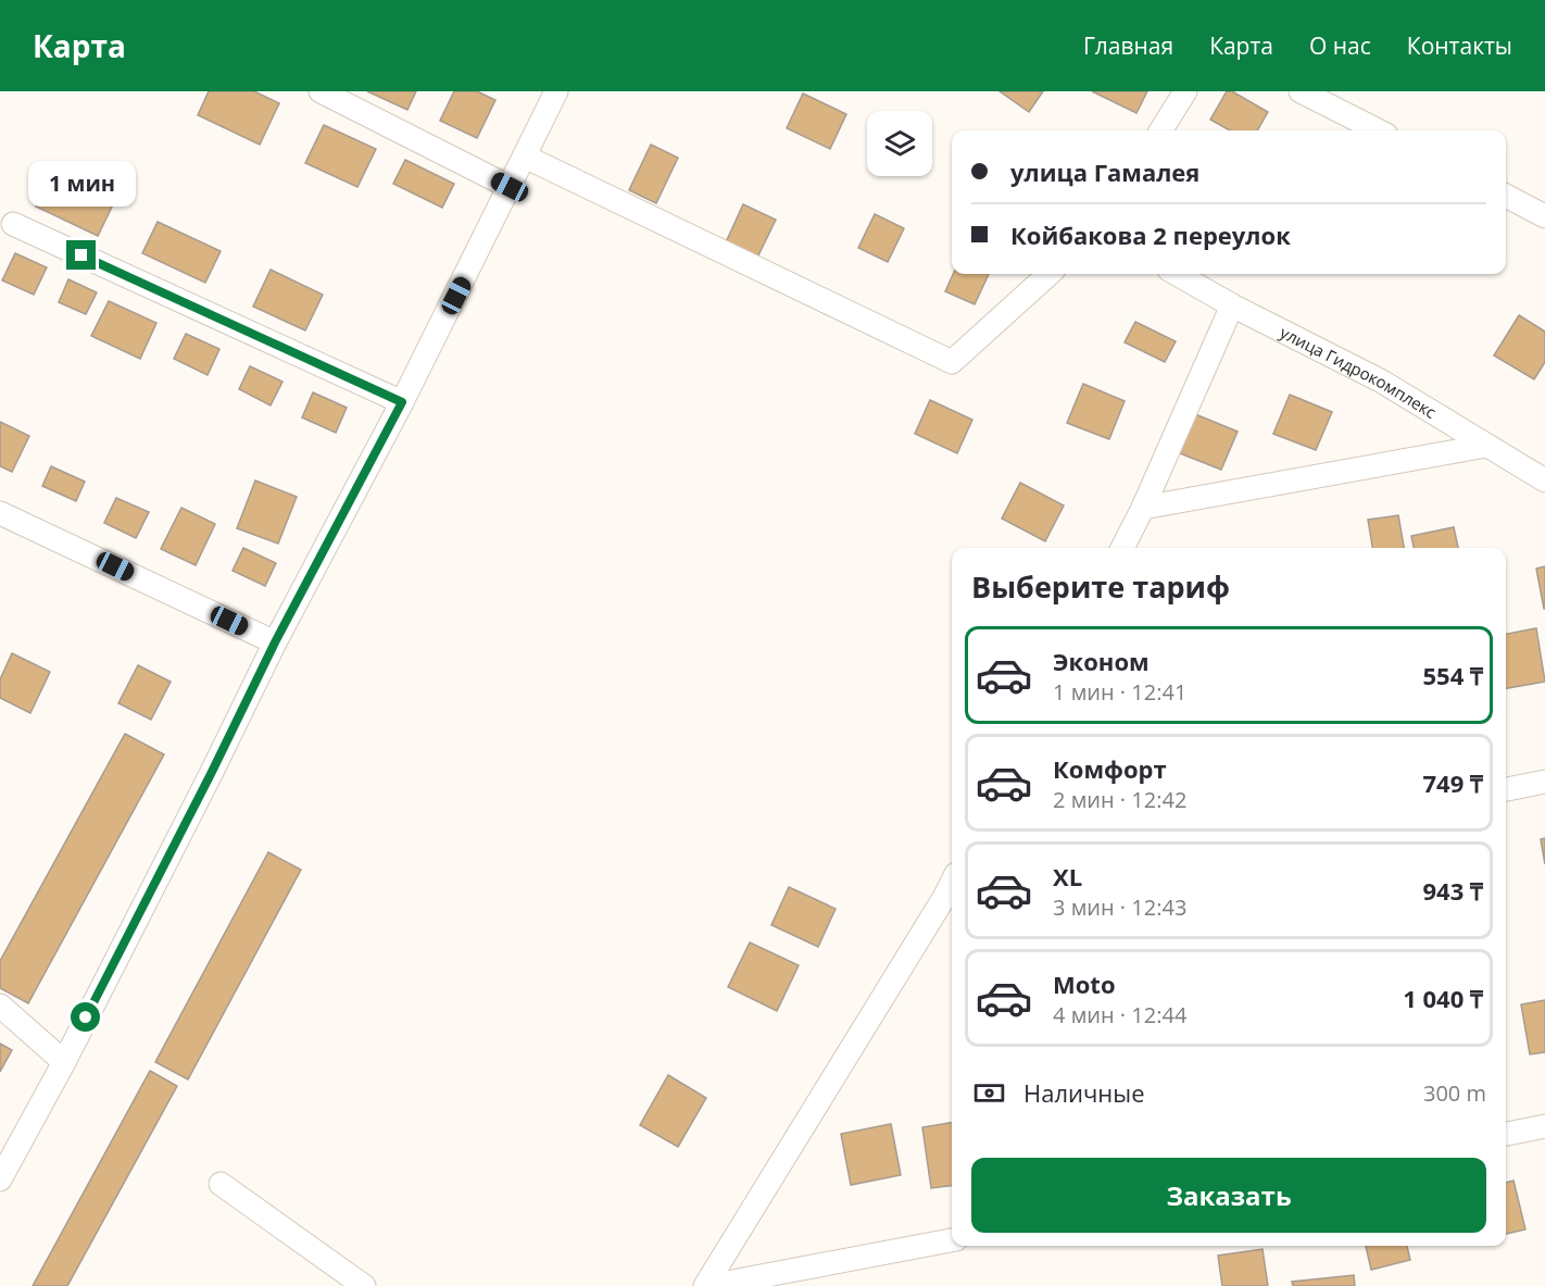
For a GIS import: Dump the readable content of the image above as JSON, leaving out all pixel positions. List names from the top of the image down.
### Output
{
  "streets": {
    "street": ["улица Гидрокомплекс"]
  },
  "page": {
    "header": "Карта",
    "nav": [
      "Главная",
      "Карта",
      "О нас",
      "Контакты"
    ],
    "banner": ["улица Гамалея", "Койбакова 2 переулок"],
    "bubble": "1 мин",
    "heading": "Выберите тариф",
    "list": [
      {
        "name": "Эконом",
        "note": "1 мин · 12:41",
        "value": "554 ₸"
      },
      {
        "name": "Комфорт",
        "note": "2 мин · 12:42",
        "value": "749 ₸"
      },
      {
        "name": "XL",
        "note": "3 мин · 12:43",
        "value": "943 ₸"
      },
      {
        "name": "Moto",
        "note": "4 мин · 12:44",
        "value": "1 040 ₸"
      }
    ],
    "pay": ["Наличные", "300 m"],
    "buttons": "Заказать"
  }
}
